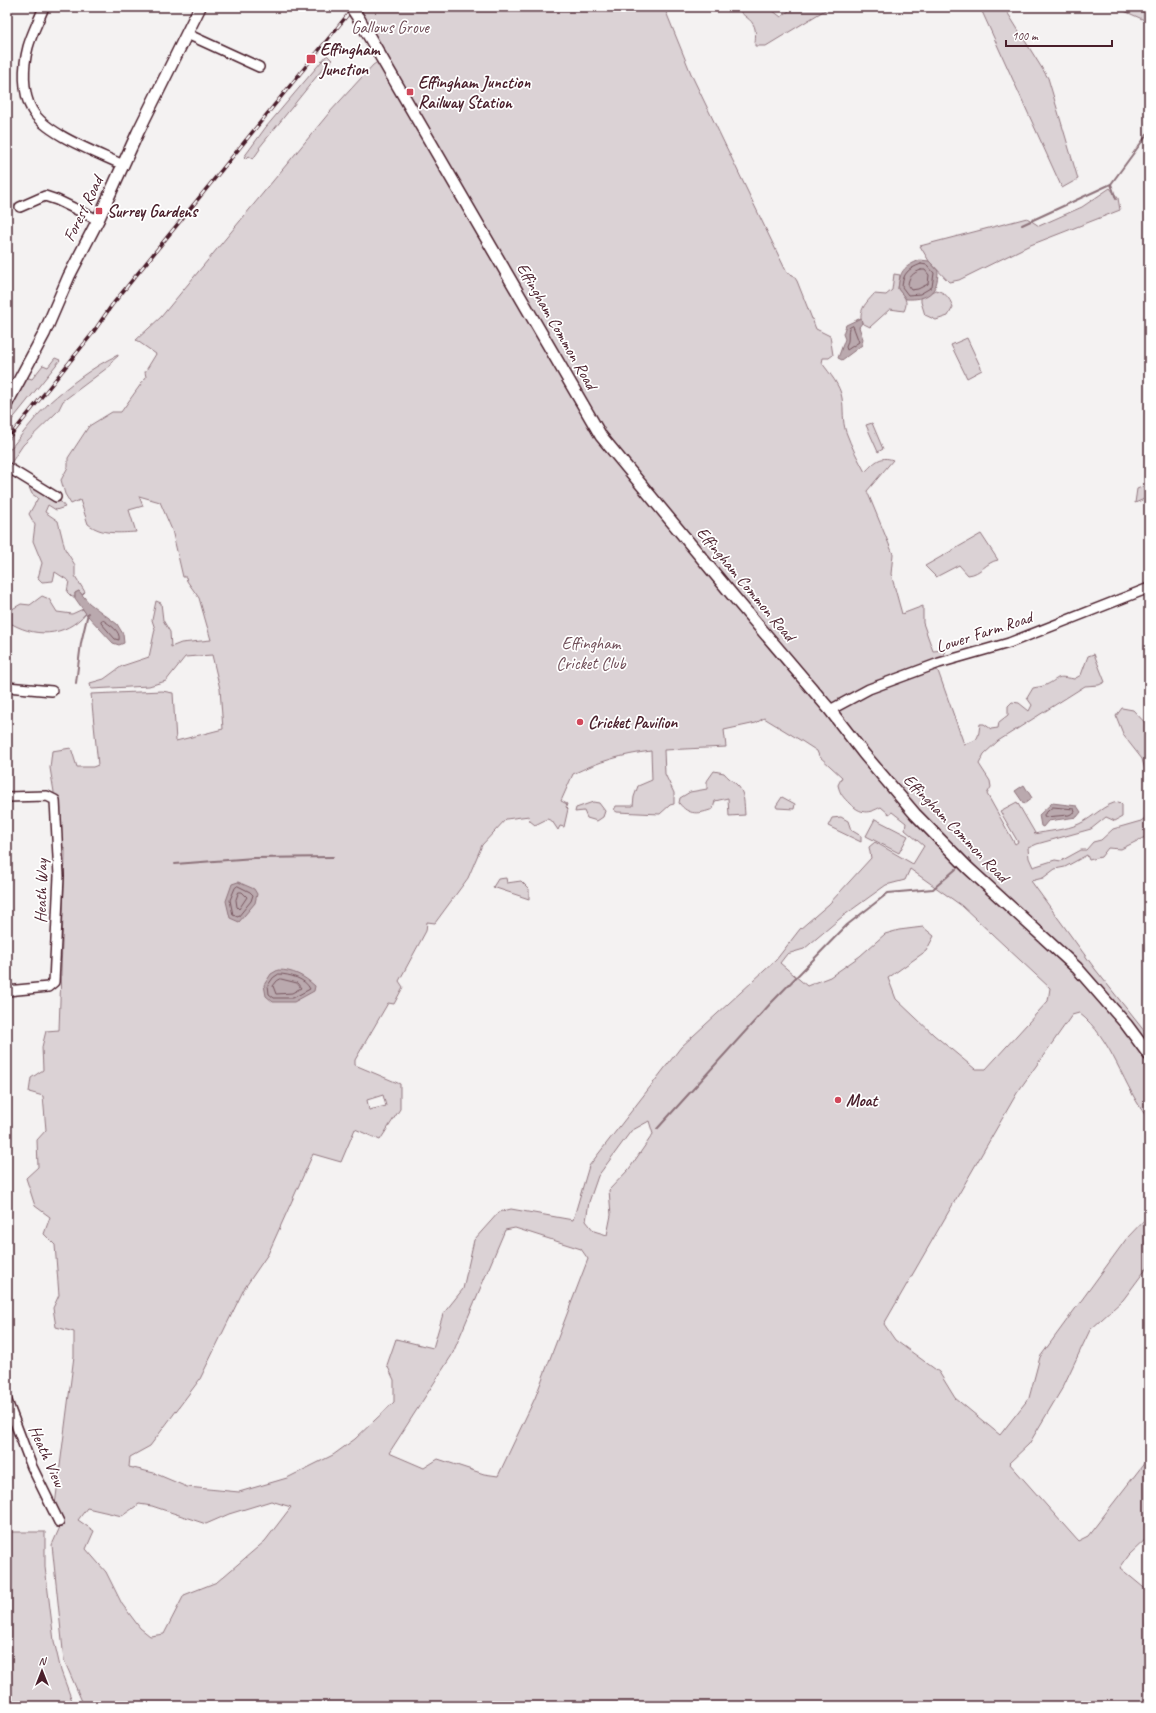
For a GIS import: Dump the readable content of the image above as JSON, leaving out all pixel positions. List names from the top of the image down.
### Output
{
  "streets": {
    "street": [
      "Forest Road",
      "Effingham Common Road",
      "Lower Farm Road",
      "Heath Way",
      "Heath View"
    ]
  },
  "crossings": [
    ["Effingham Common Road", "Lower Farm Road"]
  ],
  "parks": ["Gallows Grove", "Effingham Cricket Club"],
  "places": {
    "transit": ["Effingham Junction", "Effingham Junction Railway Station", "Surrey Gardens"],
    "other": ["Cricket Pavilion", "Moat"]
  },
  "scale_bar": "100 m",
  "north": "top"
}
